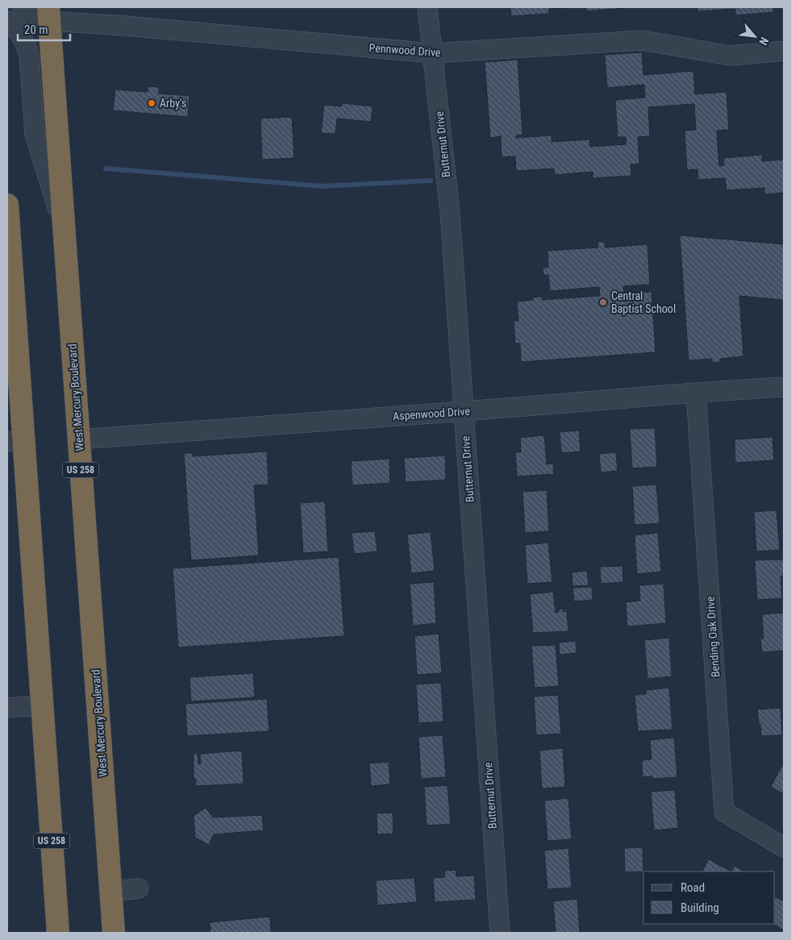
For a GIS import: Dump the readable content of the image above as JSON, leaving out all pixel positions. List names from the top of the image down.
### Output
{
  "streets": {
    "highway": ["West Mercury Boulevard", "US 258"],
    "street": [
      "Pennwood Drive",
      "Butternut Drive",
      "Aspenwood Drive",
      "Bending Oak Drive"
    ]
  },
  "crossings": [
    ["Pennwood Drive", "Butternut Drive"],
    ["Pennwood Drive", "West Mercury Boulevard"],
    ["Butternut Drive", "Aspenwood Drive"],
    ["West Mercury Boulevard", "Aspenwood Drive"],
    ["Aspenwood Drive", "Bending Oak Drive"]
  ],
  "places": ["Arby's", "Central Baptist School"],
  "legend": ["Road", "Building"],
  "scale_bar": "20 m",
  "north": "bottom right"
}
